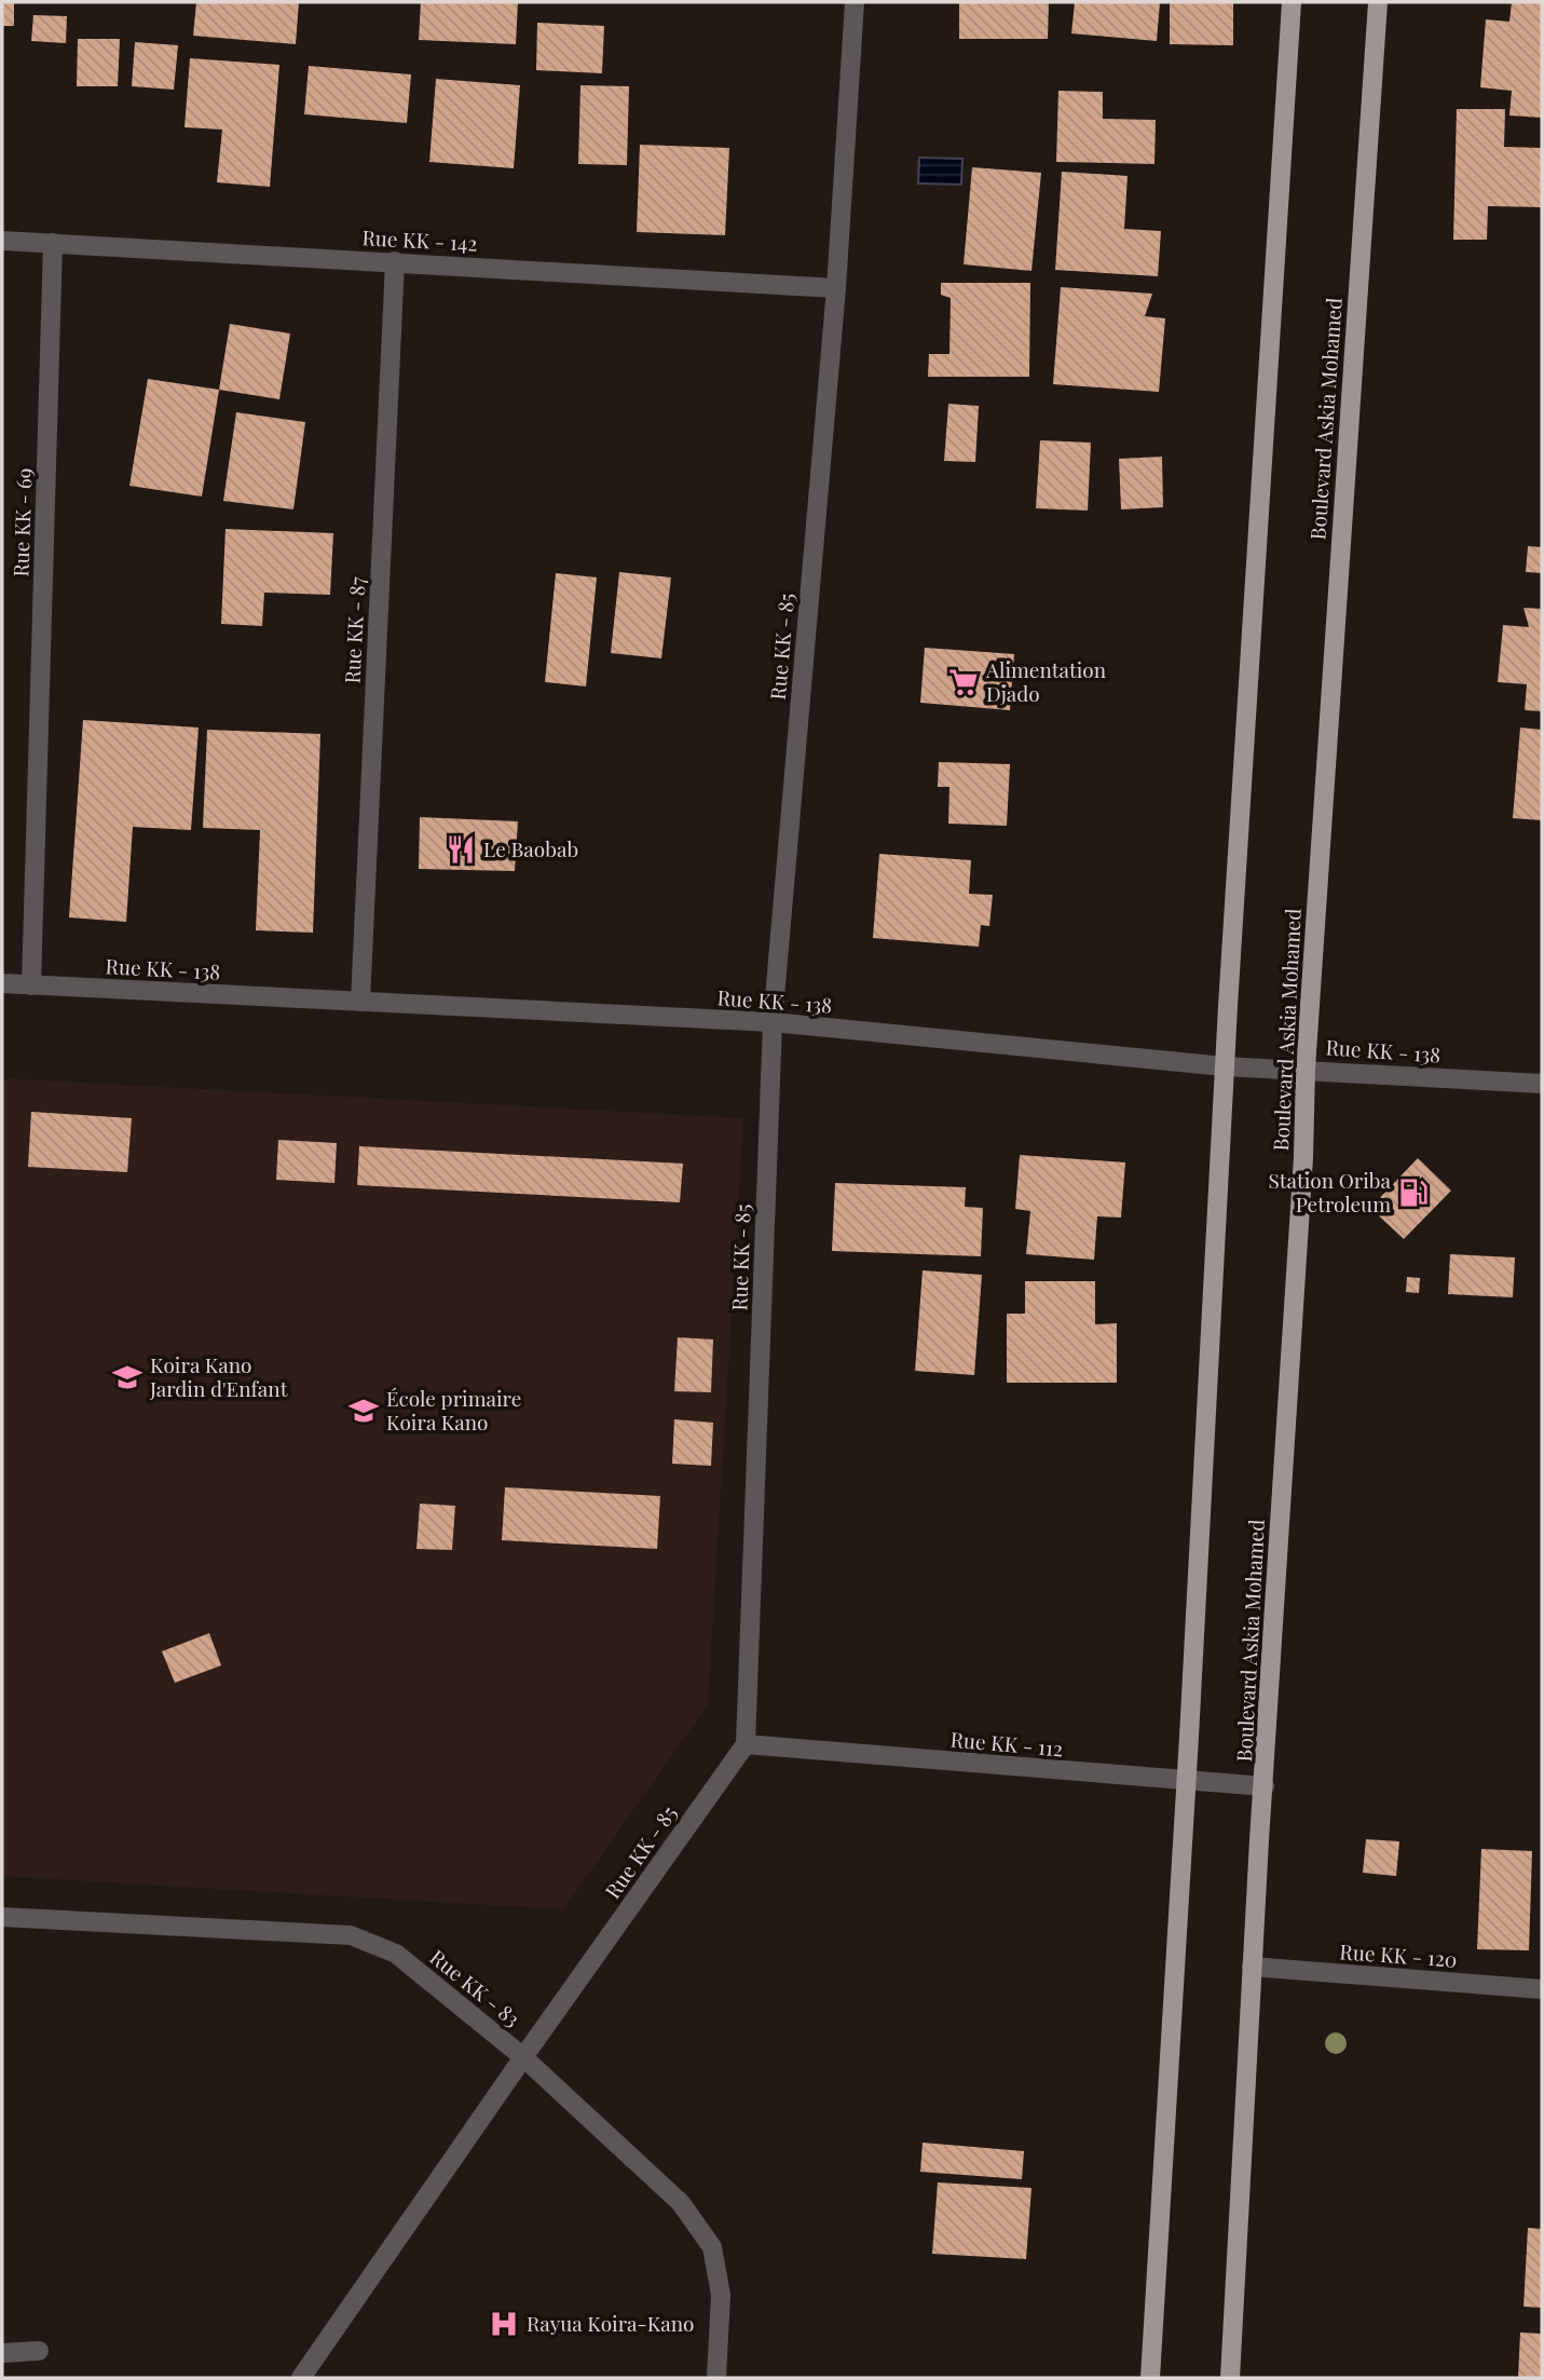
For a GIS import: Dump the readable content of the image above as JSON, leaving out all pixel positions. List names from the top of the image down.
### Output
{
  "streets": {
    "main road": ["Boulevard Askia Mohamed"],
    "street": [
      "Rue KK - 142",
      "Rue KK - 69",
      "Rue KK - 87",
      "Rue KK - 85",
      "Rue KK - 138",
      "Rue KK - 112",
      "Rue KK - 120",
      "Rue KK - 83"
    ]
  },
  "crossings": [
    ["Rue KK - 142", "Rue KK - 69"],
    ["Rue KK - 142", "Rue KK - 87"],
    ["Rue KK - 142", "Rue KK - 85"],
    ["Boulevard Askia Mohamed", "Rue KK - 138"],
    ["Boulevard Askia Mohamed", "Rue KK - 112"],
    ["Boulevard Askia Mohamed", "Rue KK - 120"],
    ["Rue KK - 69", "Rue KK - 138"],
    ["Rue KK - 87", "Rue KK - 138"],
    ["Rue KK - 85", "Rue KK - 138"],
    ["Rue KK - 85", "Rue KK - 112"],
    ["Rue KK - 85", "Rue KK - 83"]
  ],
  "places": {
    "supermarket": ["Alimentation Djado"],
    "restaurant": ["Le Baobab"],
    "fuel station": ["Station Oriba Petroleum"],
    "school or university": ["Koira Kano Jardin d'Enfant", "École primaire Koira Kano"],
    "hospital": ["Rayua Koira-Kano"]
  }
}
